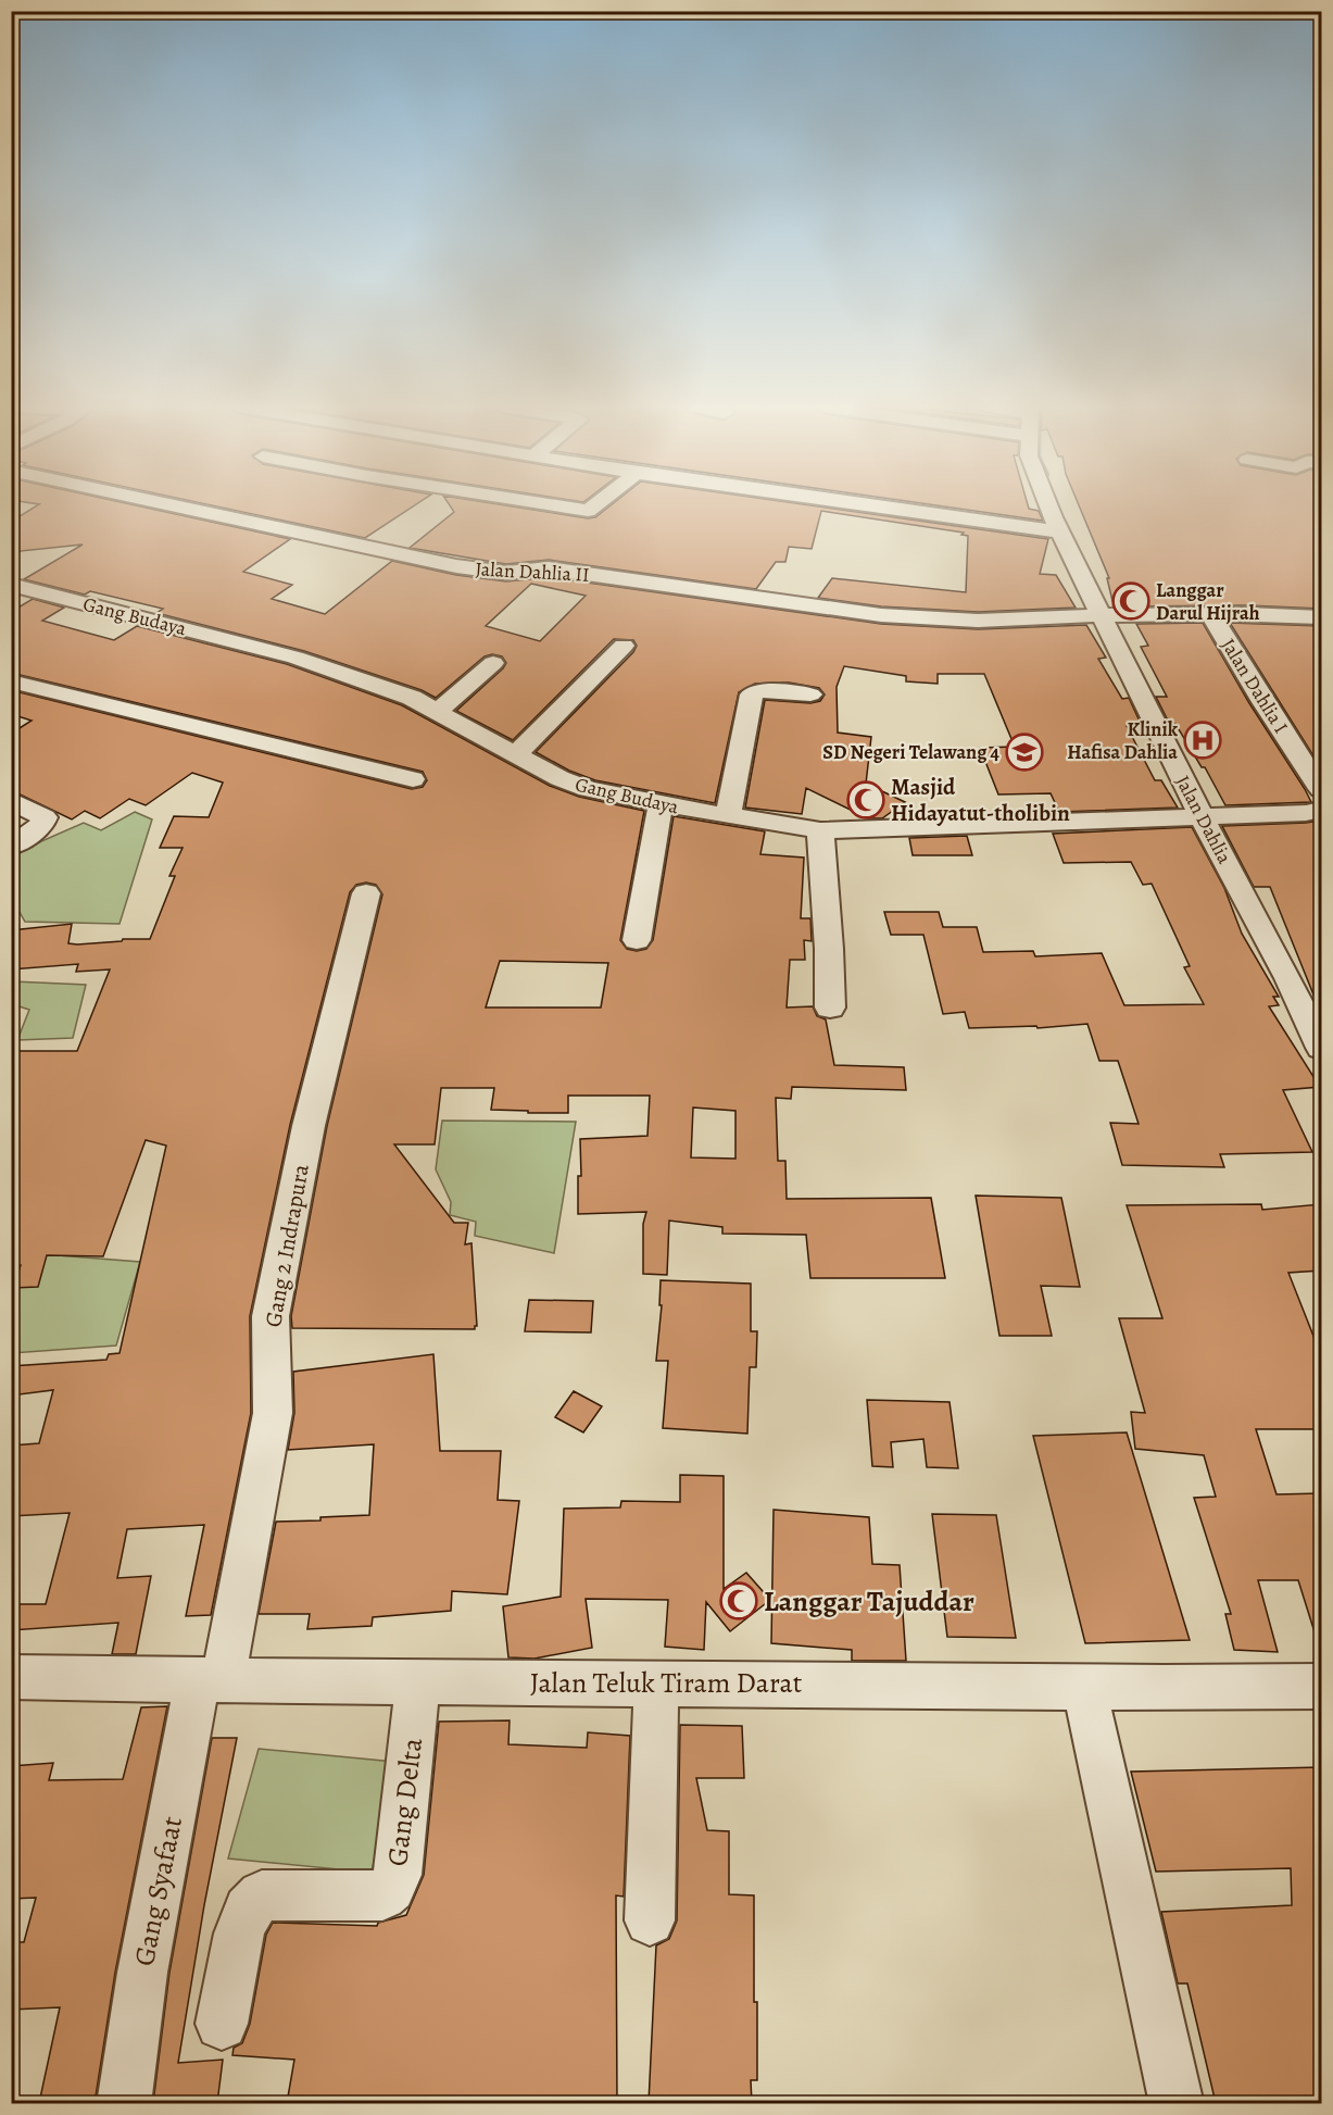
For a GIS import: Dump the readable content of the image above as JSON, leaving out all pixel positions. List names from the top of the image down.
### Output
{
  "streets": {
    "street": [
      "Jalan Dahlia II",
      "Gang Budaya",
      "Jalan Dahlia I",
      "Jalan Dahlia",
      "Gang 2 Indrapura",
      "Jalan Teluk Tiram Darat",
      "Gang Delta",
      "Gang Syafaat"
    ]
  },
  "crossings": [
    ["Jalan Dahlia II", "Jalan Dahlia I"],
    ["Jalan Dahlia II", "Jalan Dahlia"],
    ["Gang Budaya", "Jalan Dahlia"],
    ["Jalan Dahlia I", "Jalan Dahlia"],
    ["Gang 2 Indrapura", "Jalan Teluk Tiram Darat"],
    ["Gang 2 Indrapura", "Gang Syafaat"],
    ["Jalan Teluk Tiram Darat", "Gang Delta"],
    ["Jalan Teluk Tiram Darat", "Gang Syafaat"]
  ],
  "places": {
    "mosque": ["Langgar Darul Hijrah", "Masjid Hidayatut-tholibin", "Langgar Tajuddar"],
    "hospital": ["Klinik Hafisa Dahlia"],
    "school or university": ["SD Negeri Telawang 4"]
  }
}
